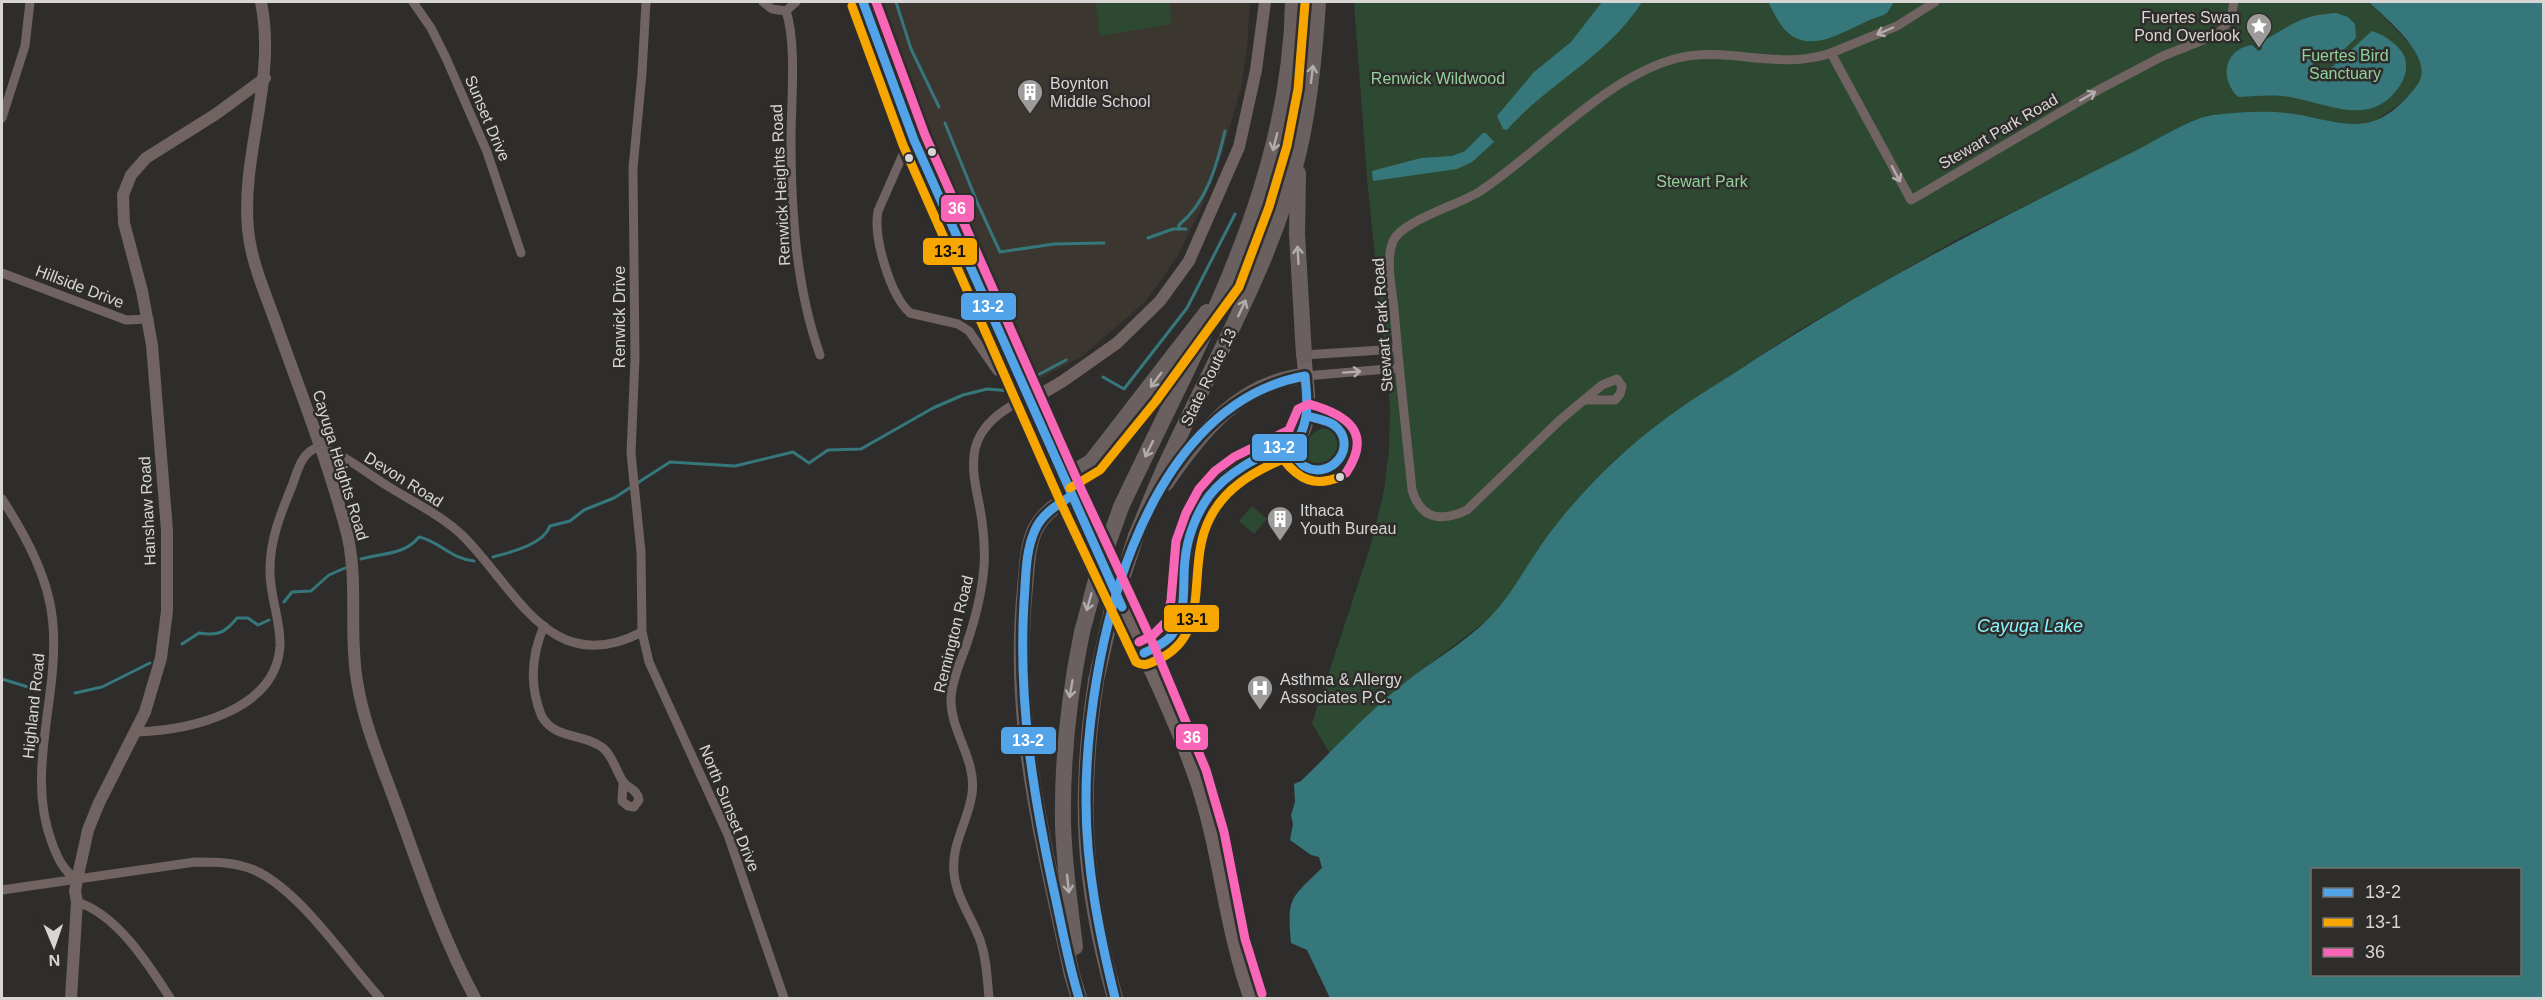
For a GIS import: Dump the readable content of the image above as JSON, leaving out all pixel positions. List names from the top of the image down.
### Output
{
  "streets": {
    "highway": ["State Route 13"],
    "street": [
      "Sunset Drive",
      "Stewart Park Road",
      "Renwick Heights Road",
      "Hillside Drive",
      "Renwick Drive",
      "Cayuga Heights Road",
      "Devon Road",
      "Hanshaw Road",
      "Remington Road",
      "Highland Road",
      "North Sunset Drive"
    ]
  },
  "crossings": [
    ["Hillside Drive", "Hanshaw Road"],
    ["Renwick Drive", "Devon Road"],
    ["Renwick Drive", "North Sunset Drive"],
    ["Cayuga Heights Road", "Devon Road"],
    ["Cayuga Heights Road", "Hanshaw Road"],
    ["Devon Road", "North Sunset Drive"],
    ["Hanshaw Road", "Highland Road"]
  ],
  "water": ["Cayuga Lake"],
  "parks": ["Fuertes Bird Sanctuary", "Renwick Wildwood", "Stewart Park"],
  "places": {
    "place": ["Fuertes Swan Pond Overlook"],
    "building": ["Boynton Middle School", "Ithaca Youth Bureau"],
    "hospital": ["Asthma & Allergy Associates P.C."]
  },
  "lines": ["transit line 13-2", "transit line 36", "transit line 13-1"],
  "legend": ["13-2", "13-1", "36"],
  "north": "bottom"
}
